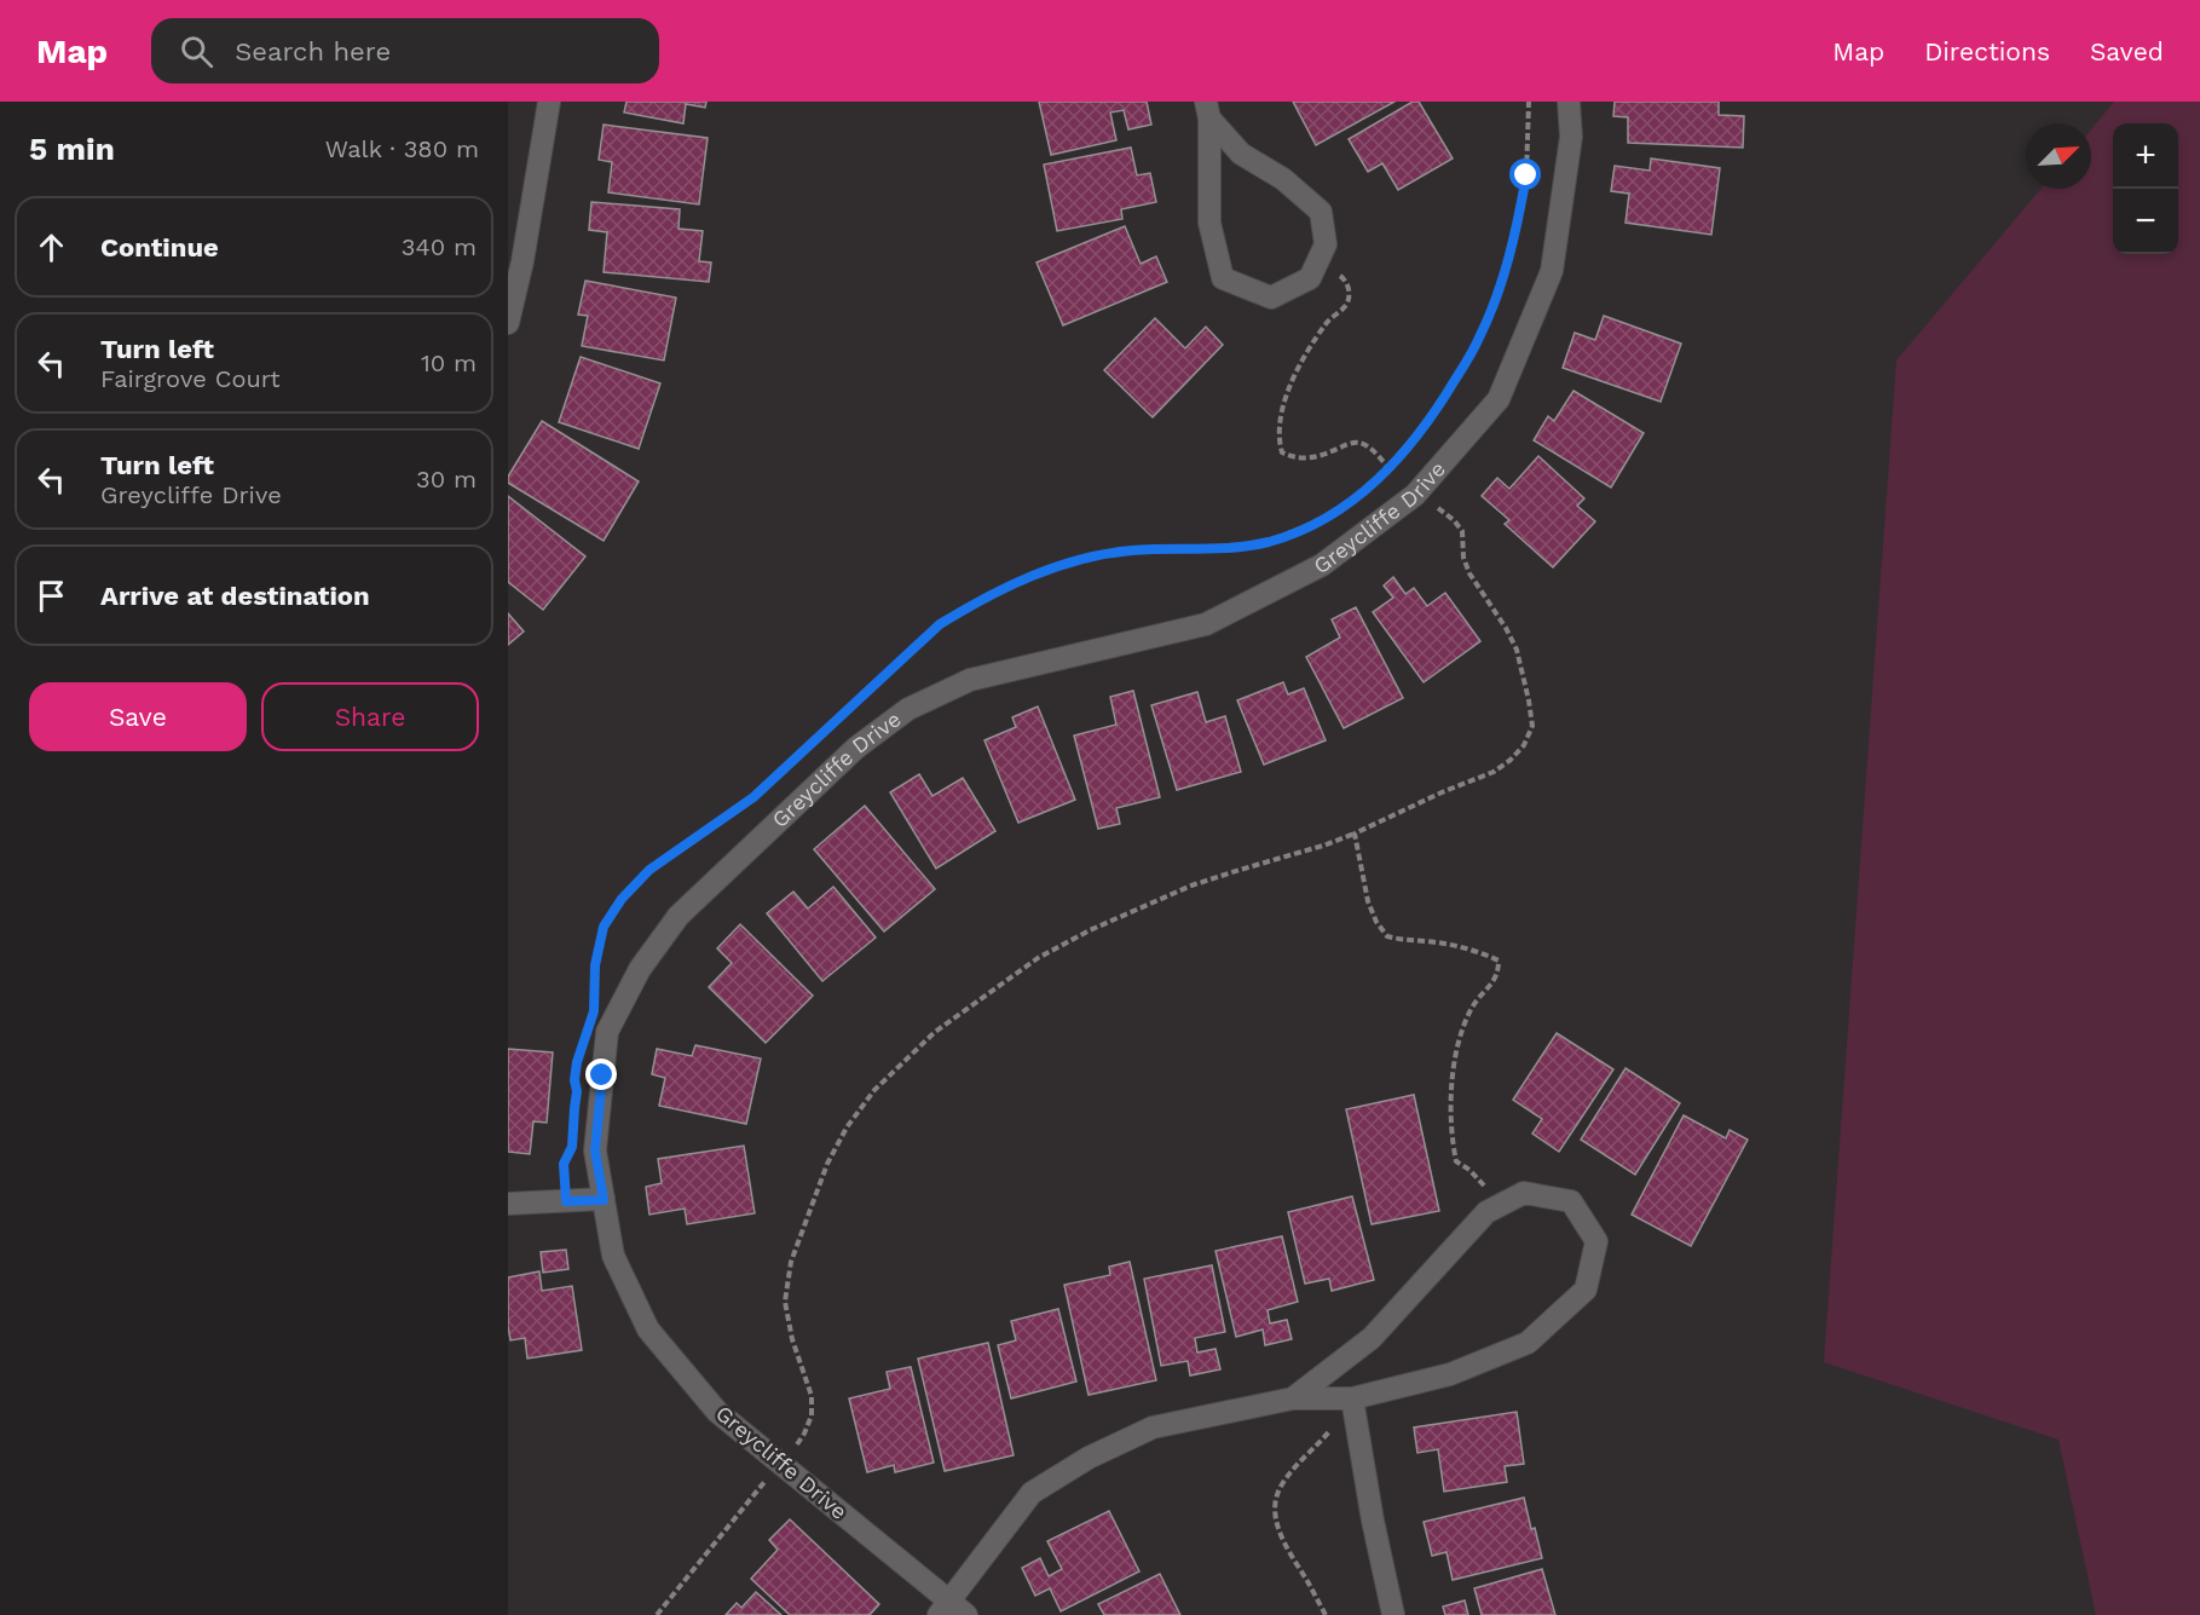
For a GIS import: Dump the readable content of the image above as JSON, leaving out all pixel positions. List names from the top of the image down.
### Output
{
  "streets": {
    "street": ["Greycliffe Drive"]
  },
  "north": "top right",
  "page": {
    "header": "Map",
    "search": "Search here",
    "nav": ["Map", "Directions", "Saved"],
    "heading": ["5 min", "Walk · 380 m"],
    "map_buttons": ["+", "−"],
    "list": [
      ["Continue", "340 m"],
      ["Turn left", "Fairgrove Court", "10 m"],
      ["Turn left", "Greycliffe Drive", "30 m"],
      "Arrive at destination"
    ],
    "buttons": ["Save", "Share"]
  }
}
